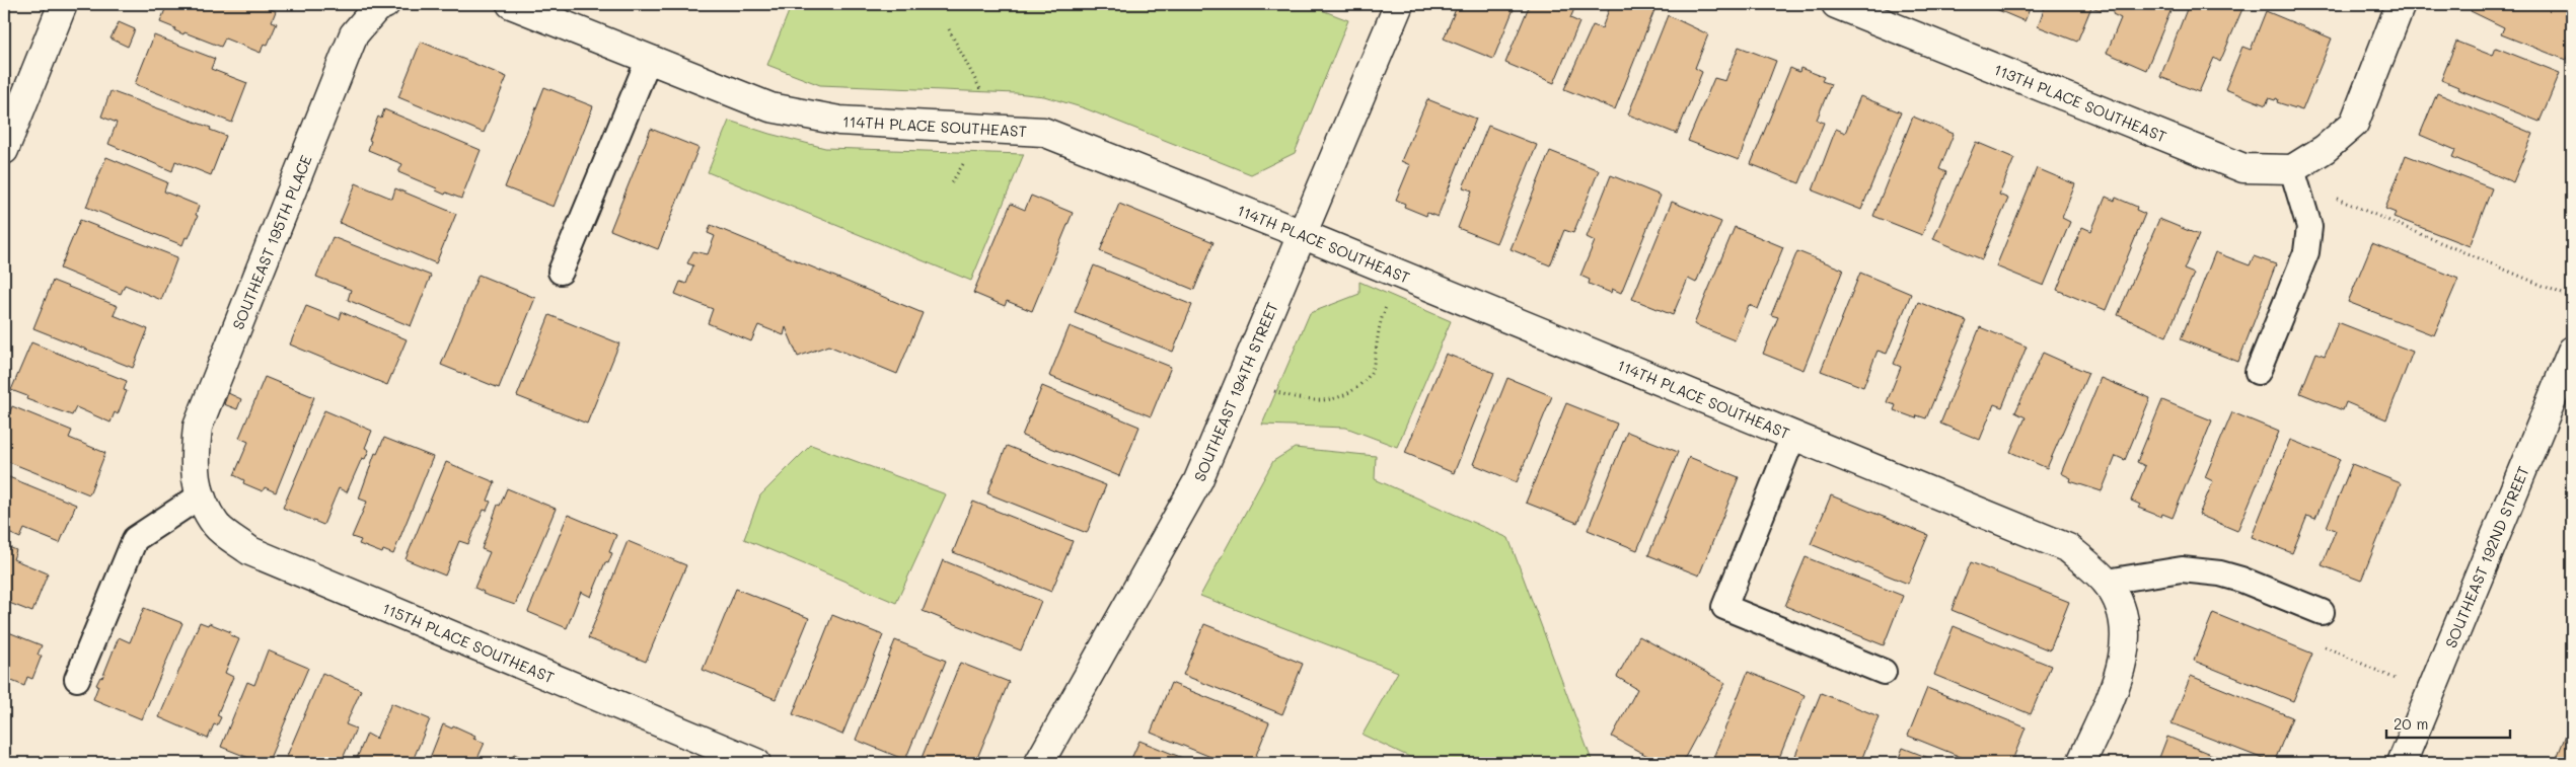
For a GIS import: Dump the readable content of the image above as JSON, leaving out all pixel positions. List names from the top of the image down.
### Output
{
  "streets": {
    "street": [
      "113TH PLACE SOUTHEAST",
      "114TH PLACE SOUTHEAST",
      "SOUTHEAST 195TH PLACE",
      "SOUTHEAST 194TH STREET",
      "SOUTHEAST 192ND STREET",
      "115TH PLACE SOUTHEAST"
    ]
  },
  "crossings": [
    ["114TH PLACE SOUTHEAST", "SOUTHEAST 194TH STREET"],
    ["SOUTHEAST 195TH PLACE", "115TH PLACE SOUTHEAST"]
  ],
  "scale_bar": "20 m"
}
